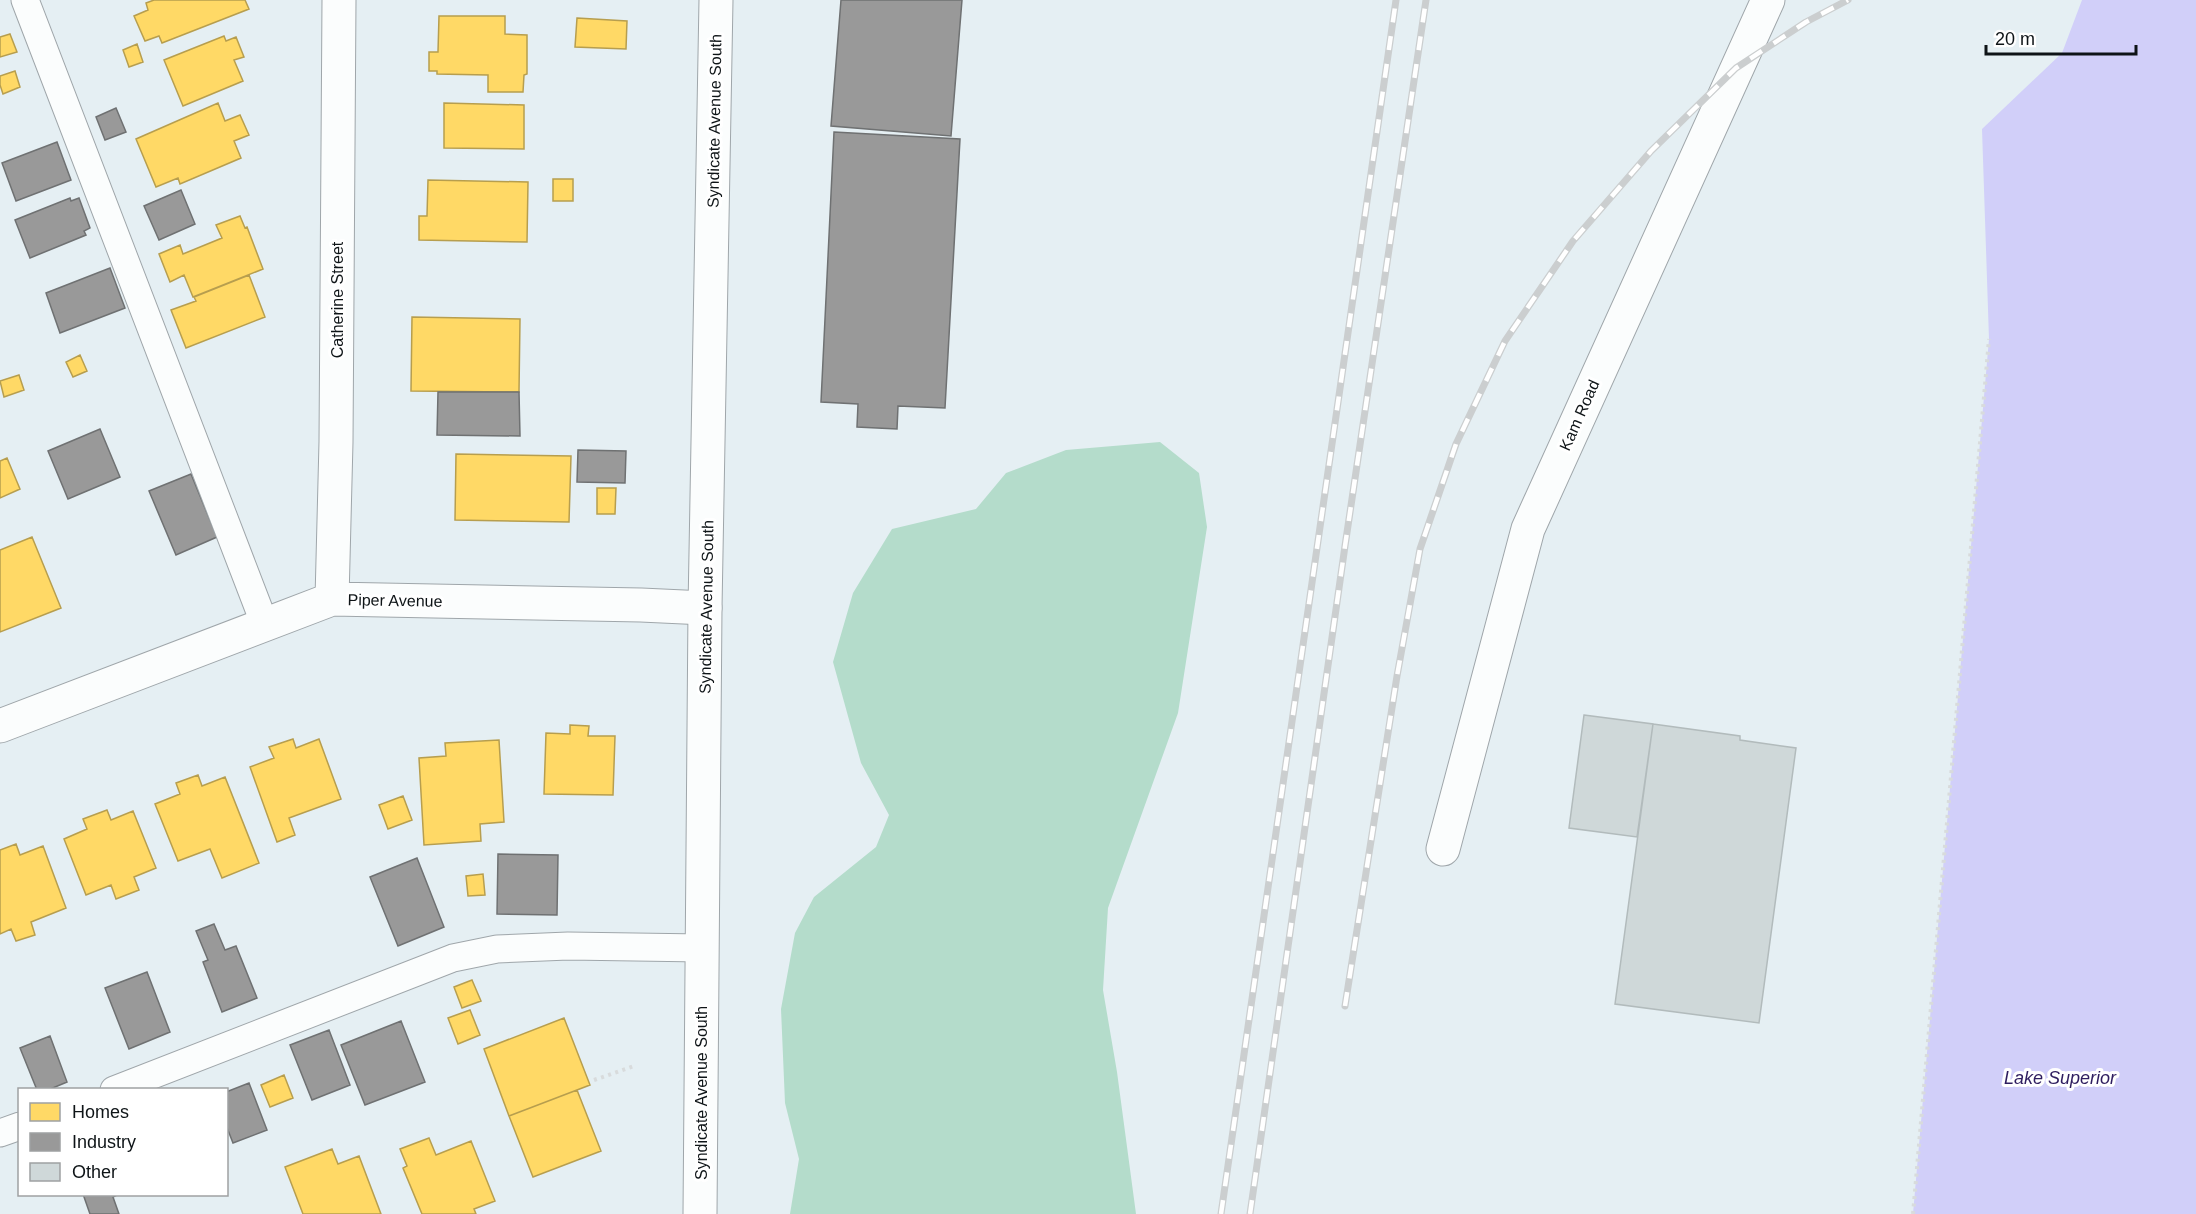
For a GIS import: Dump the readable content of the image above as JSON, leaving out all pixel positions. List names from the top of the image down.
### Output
{
  "streets": {
    "street": [
      "Syndicate Avenue South",
      "Catherine Street",
      "Kam Road",
      "Piper Avenue"
    ]
  },
  "crossings": [
    ["Syndicate Avenue South", "Piper Avenue"],
    ["Catherine Street", "Piper Avenue"]
  ],
  "water": ["Lake Superior"],
  "legend": ["Homes", "Industry", "Other"],
  "scale_bar": "20 m"
}
